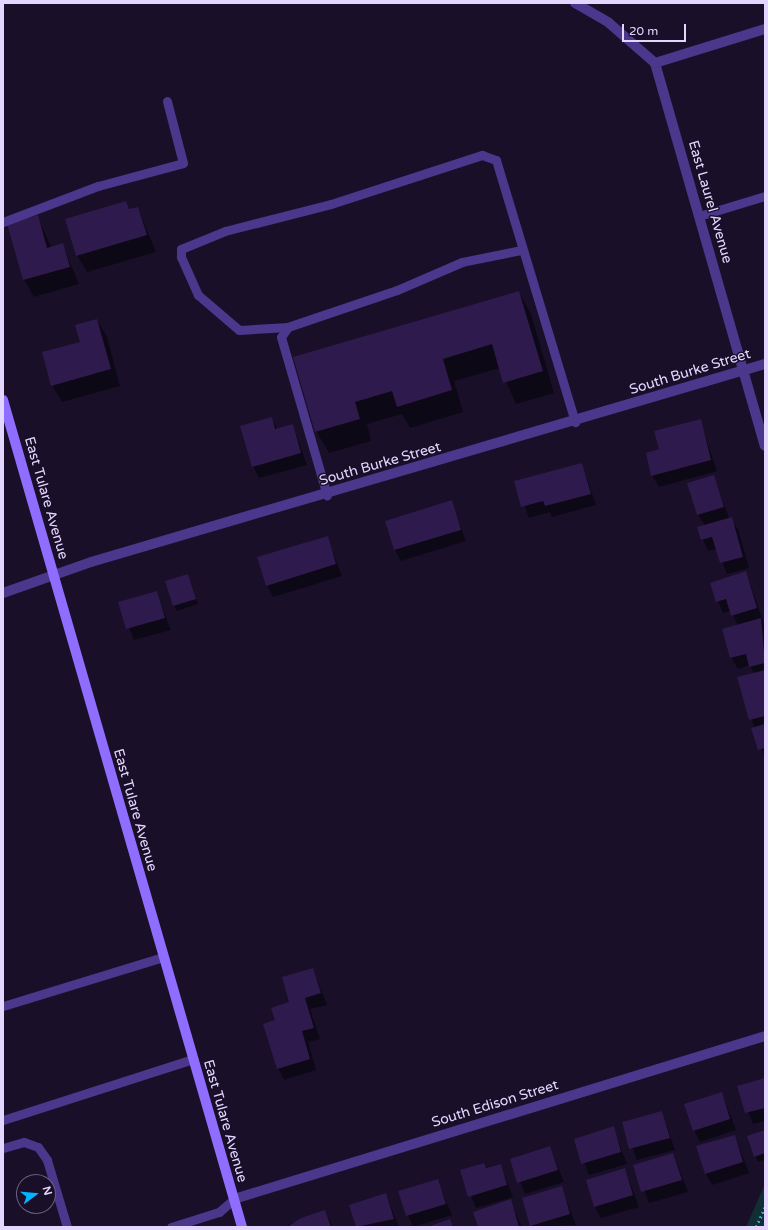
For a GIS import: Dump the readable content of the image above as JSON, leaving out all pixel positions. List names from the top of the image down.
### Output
{
  "streets": {
    "street": [
      "East Laurel Avenue",
      "South Burke Street",
      "East Tulare Avenue",
      "South Edison Street"
    ]
  },
  "crossings": [
    ["East Laurel Avenue", "South Burke Street"],
    ["South Burke Street", "East Tulare Avenue"],
    ["East Tulare Avenue", "South Edison Street"]
  ],
  "scale_bar": "20 m",
  "north": "right"
}
